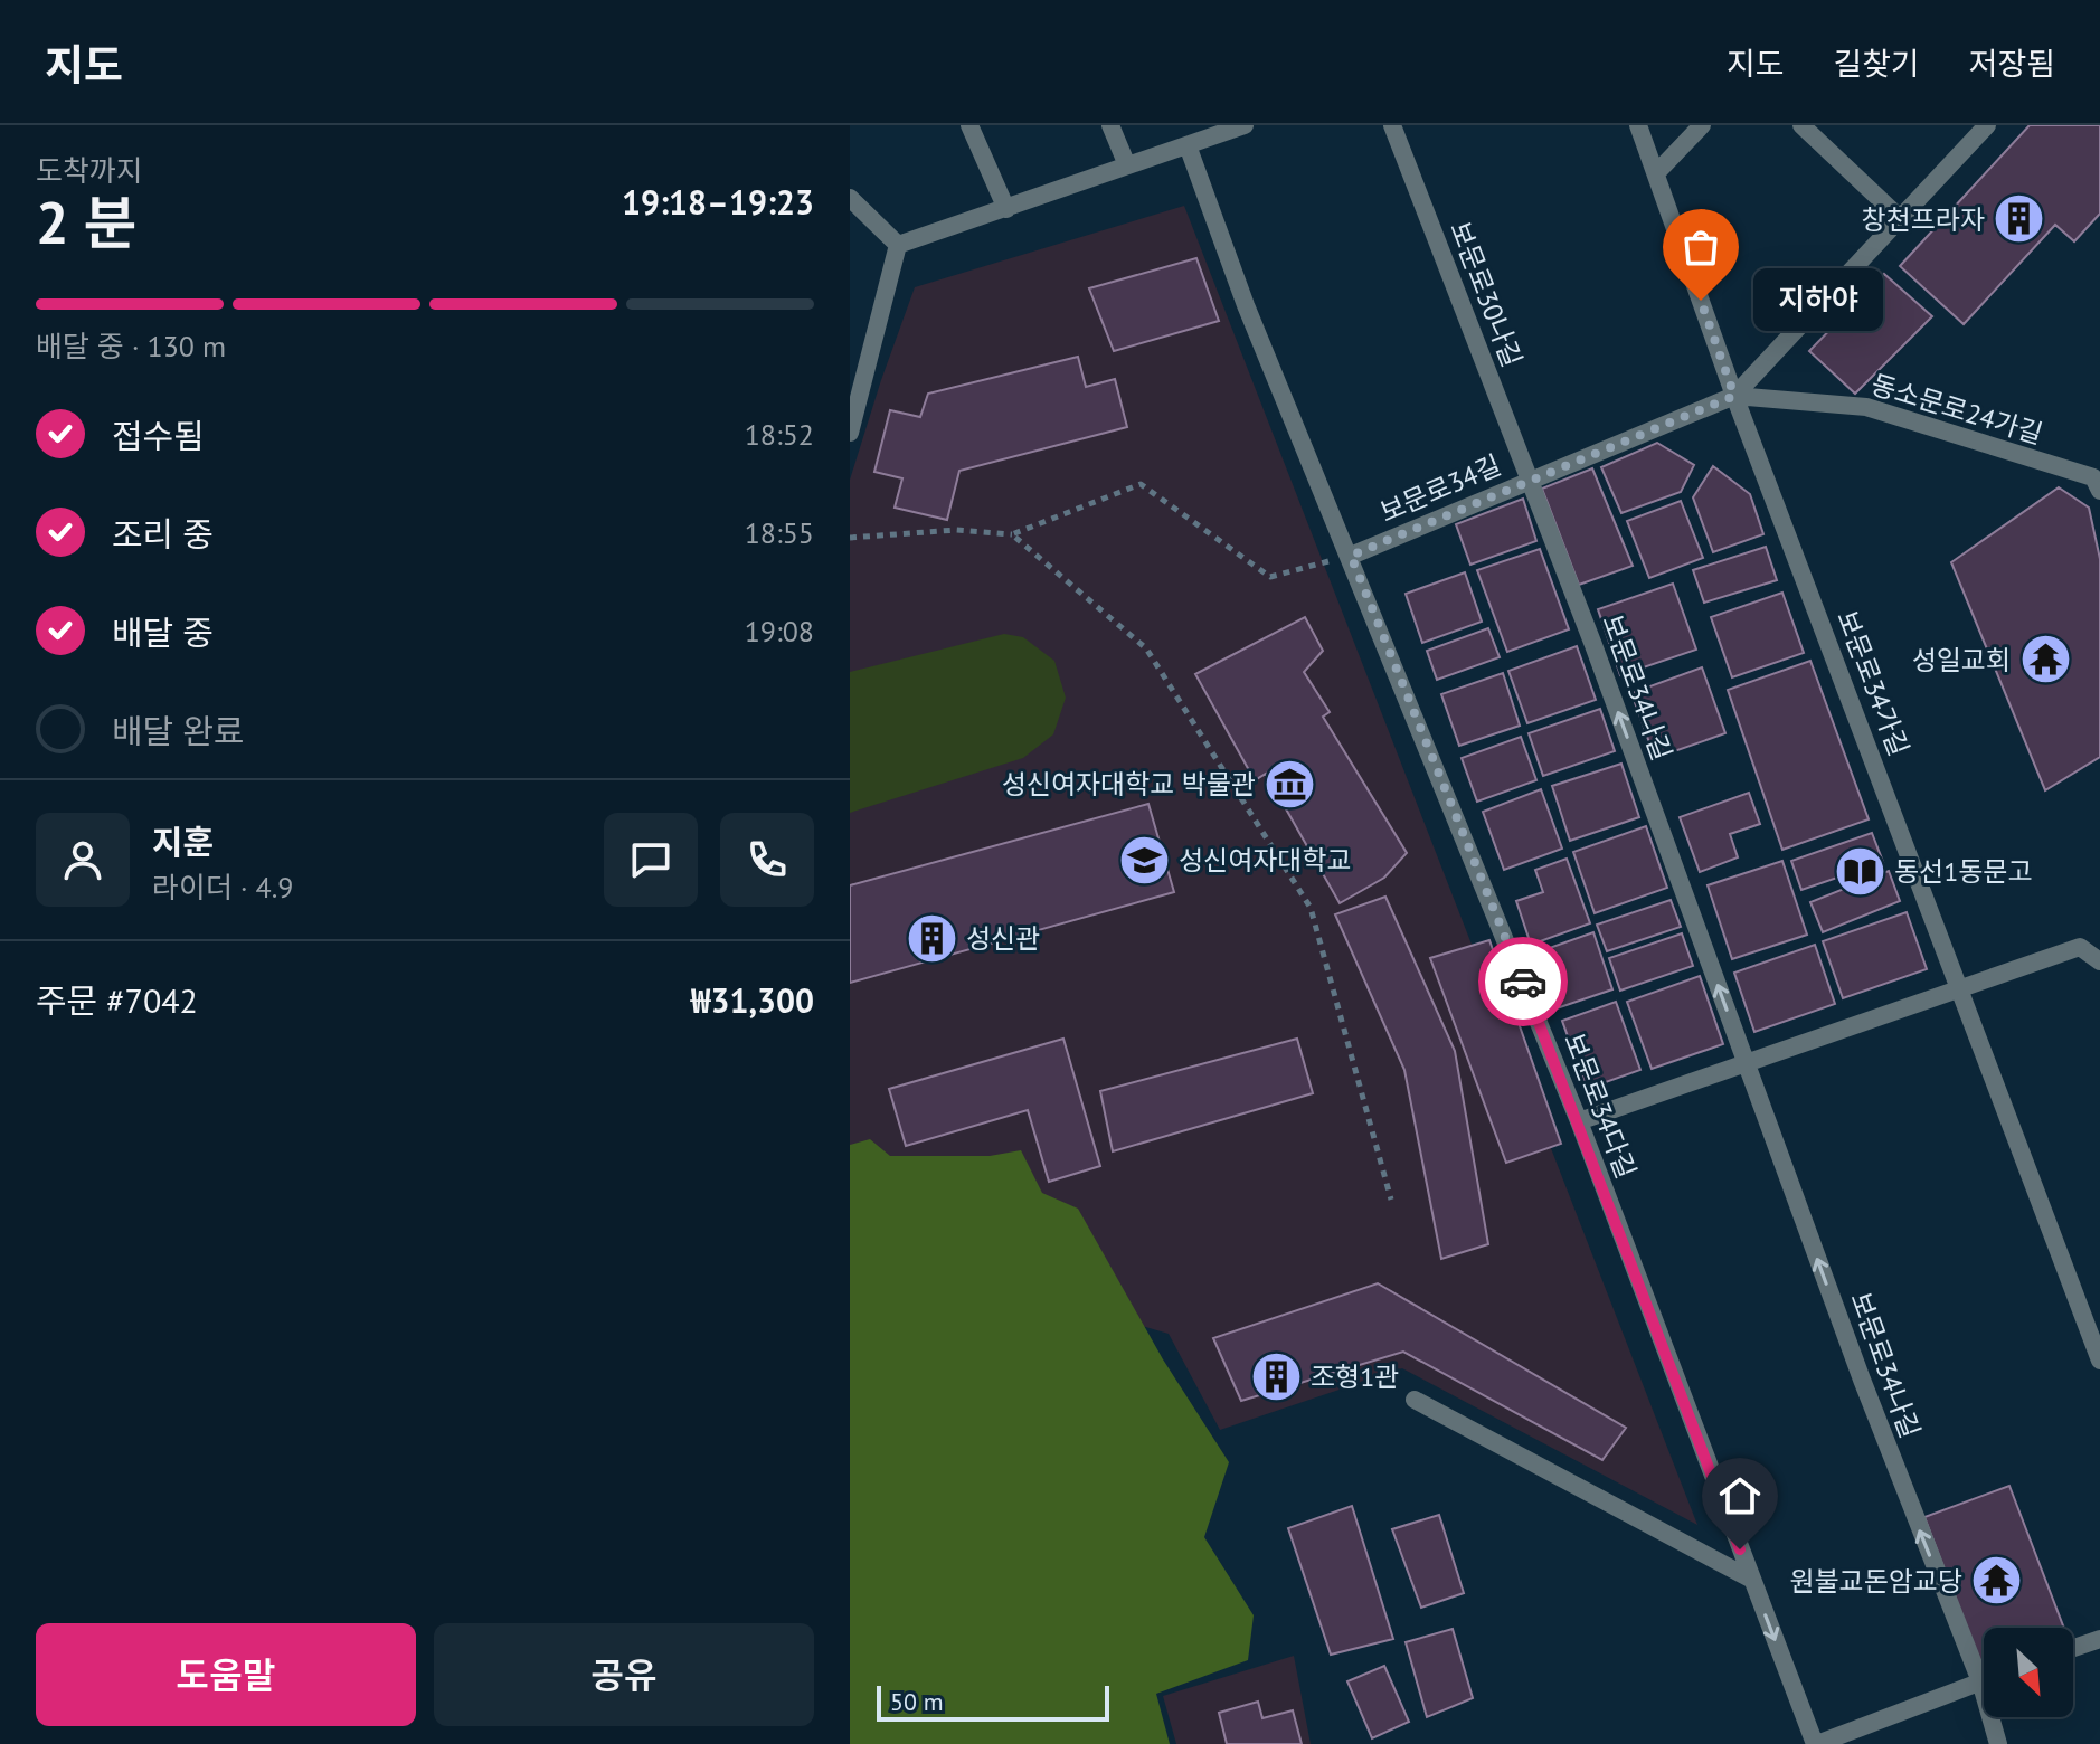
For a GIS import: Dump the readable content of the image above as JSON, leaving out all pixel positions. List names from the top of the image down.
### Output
{
  "streets": {
    "street": [
      "보문로30나길",
      "동소문로24가길",
      "보문로34길",
      "보문로34가길",
      "보문로34나길",
      "보문로34다길"
    ]
  },
  "crossings": [
    ["보문로30나길", "보문로34길"],
    ["보문로30나길", "보문로34나길"],
    ["동소문로24가길", "보문로34길"],
    ["동소문로24가길", "보문로34가길"],
    ["보문로34길", "보문로34가길"],
    ["보문로34길", "보문로34나길"],
    ["보문로34길", "보문로34다길"]
  ],
  "one_way": ["보문로34나길"],
  "places": {
    "building": ["창천프라자", "성신관", "조형1관"],
    "other": ["지하야"],
    "temple": ["성일교회", "원불교돈암교당"],
    "museum": ["성신여자대학교 박물관"],
    "school or university": ["성신여자대학교"],
    "library": ["동선1동문고"]
  },
  "scale_bar": "50 m",
  "north": "bottom right",
  "page": {
    "header": "지도",
    "nav": ["지도", "길찾기", "저장됨"],
    "heading": ["2 분", "도착까지", "19:18–19:23"],
    "panel": [
      "지훈",
      "라이더 · 4.9",
      "주문 #7042",
      "₩31,300"
    ],
    "bubble": "지하야",
    "bar": "배달 중 · 130 m",
    "list": [
      ["접수됨", "18:52"],
      ["조리 중", "18:55"],
      ["배달 중", "19:08"],
      "배달 완료"
    ],
    "buttons": ["도움말", "공유"],
    "scale": "50 m"
  }
}
